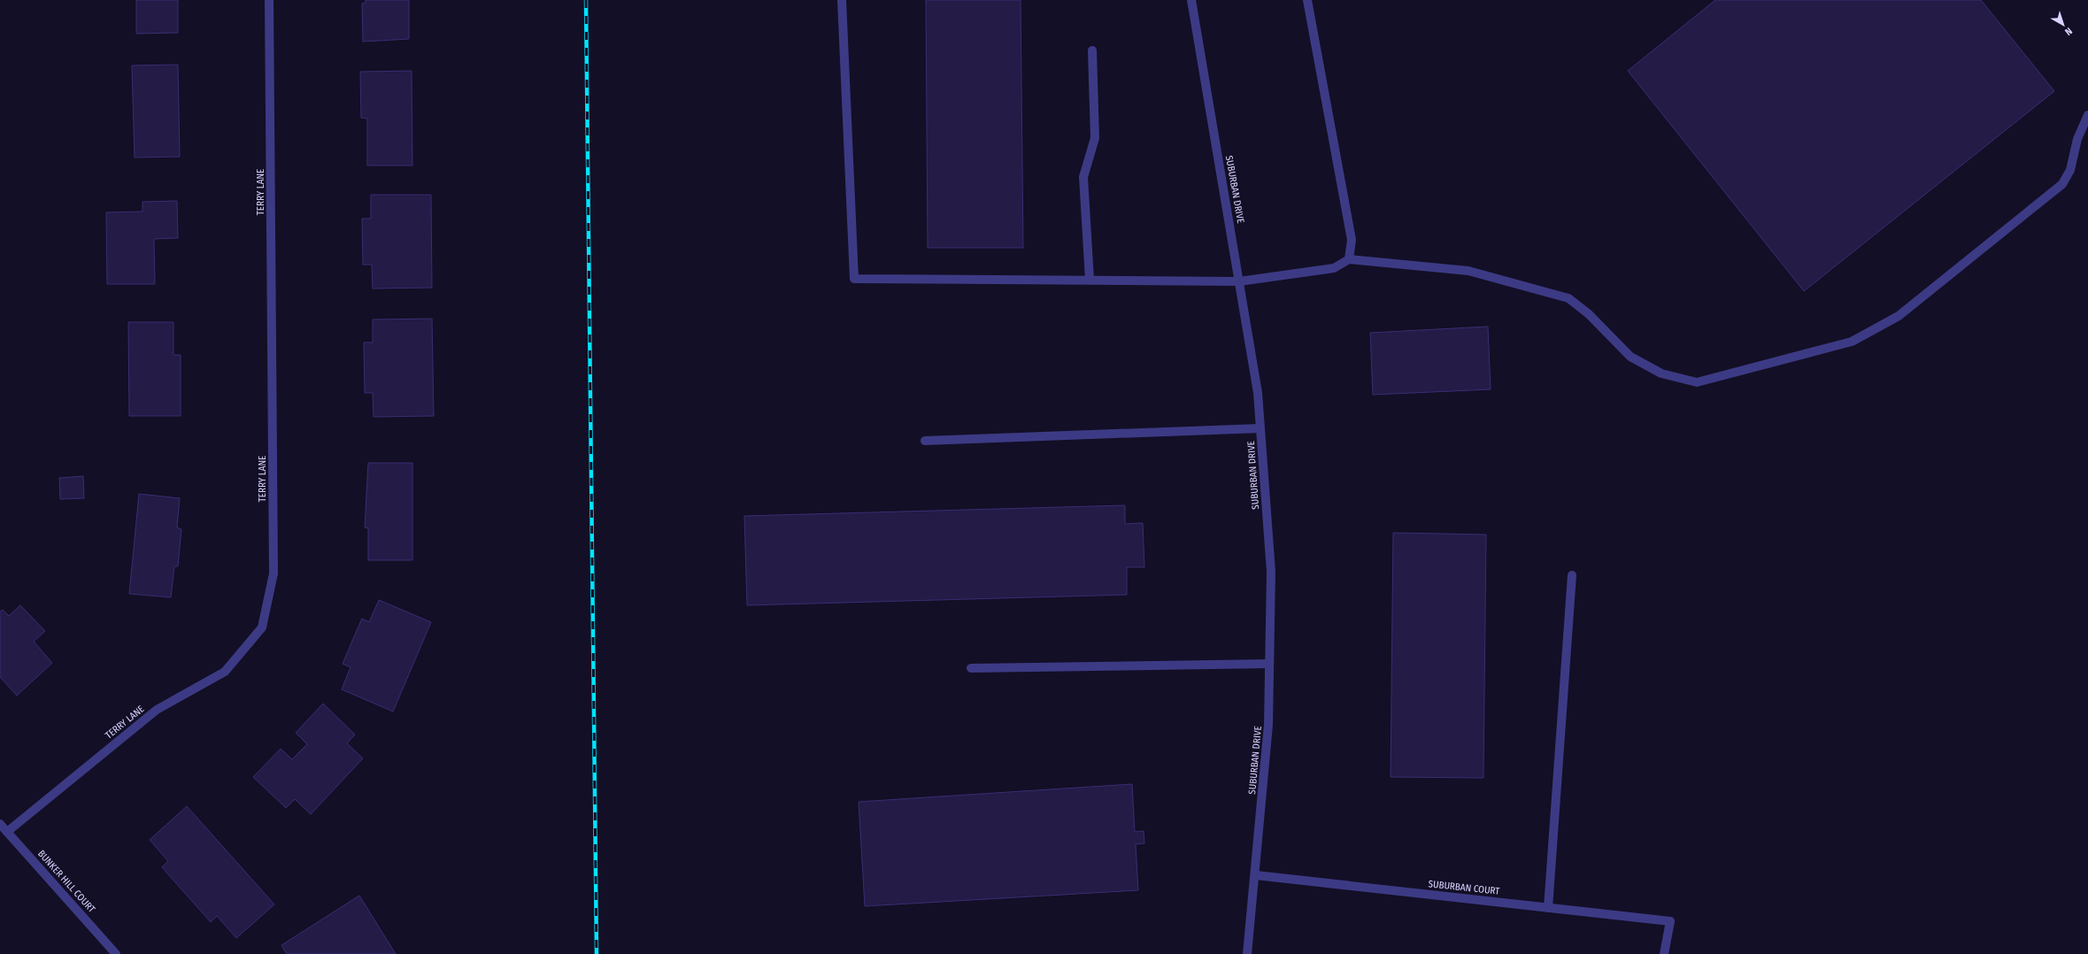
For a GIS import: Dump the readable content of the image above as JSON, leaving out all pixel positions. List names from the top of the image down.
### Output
{
  "streets": {
    "street": [
      "SUBURBAN DRIVE",
      "TERRY LANE",
      "BUNKER HILL COURT",
      "SUBURBAN COURT"
    ]
  },
  "crossings": [
    ["SUBURBAN DRIVE", "SUBURBAN COURT"],
    ["TERRY LANE", "BUNKER HILL COURT"]
  ],
  "north": "bottom right"
}
